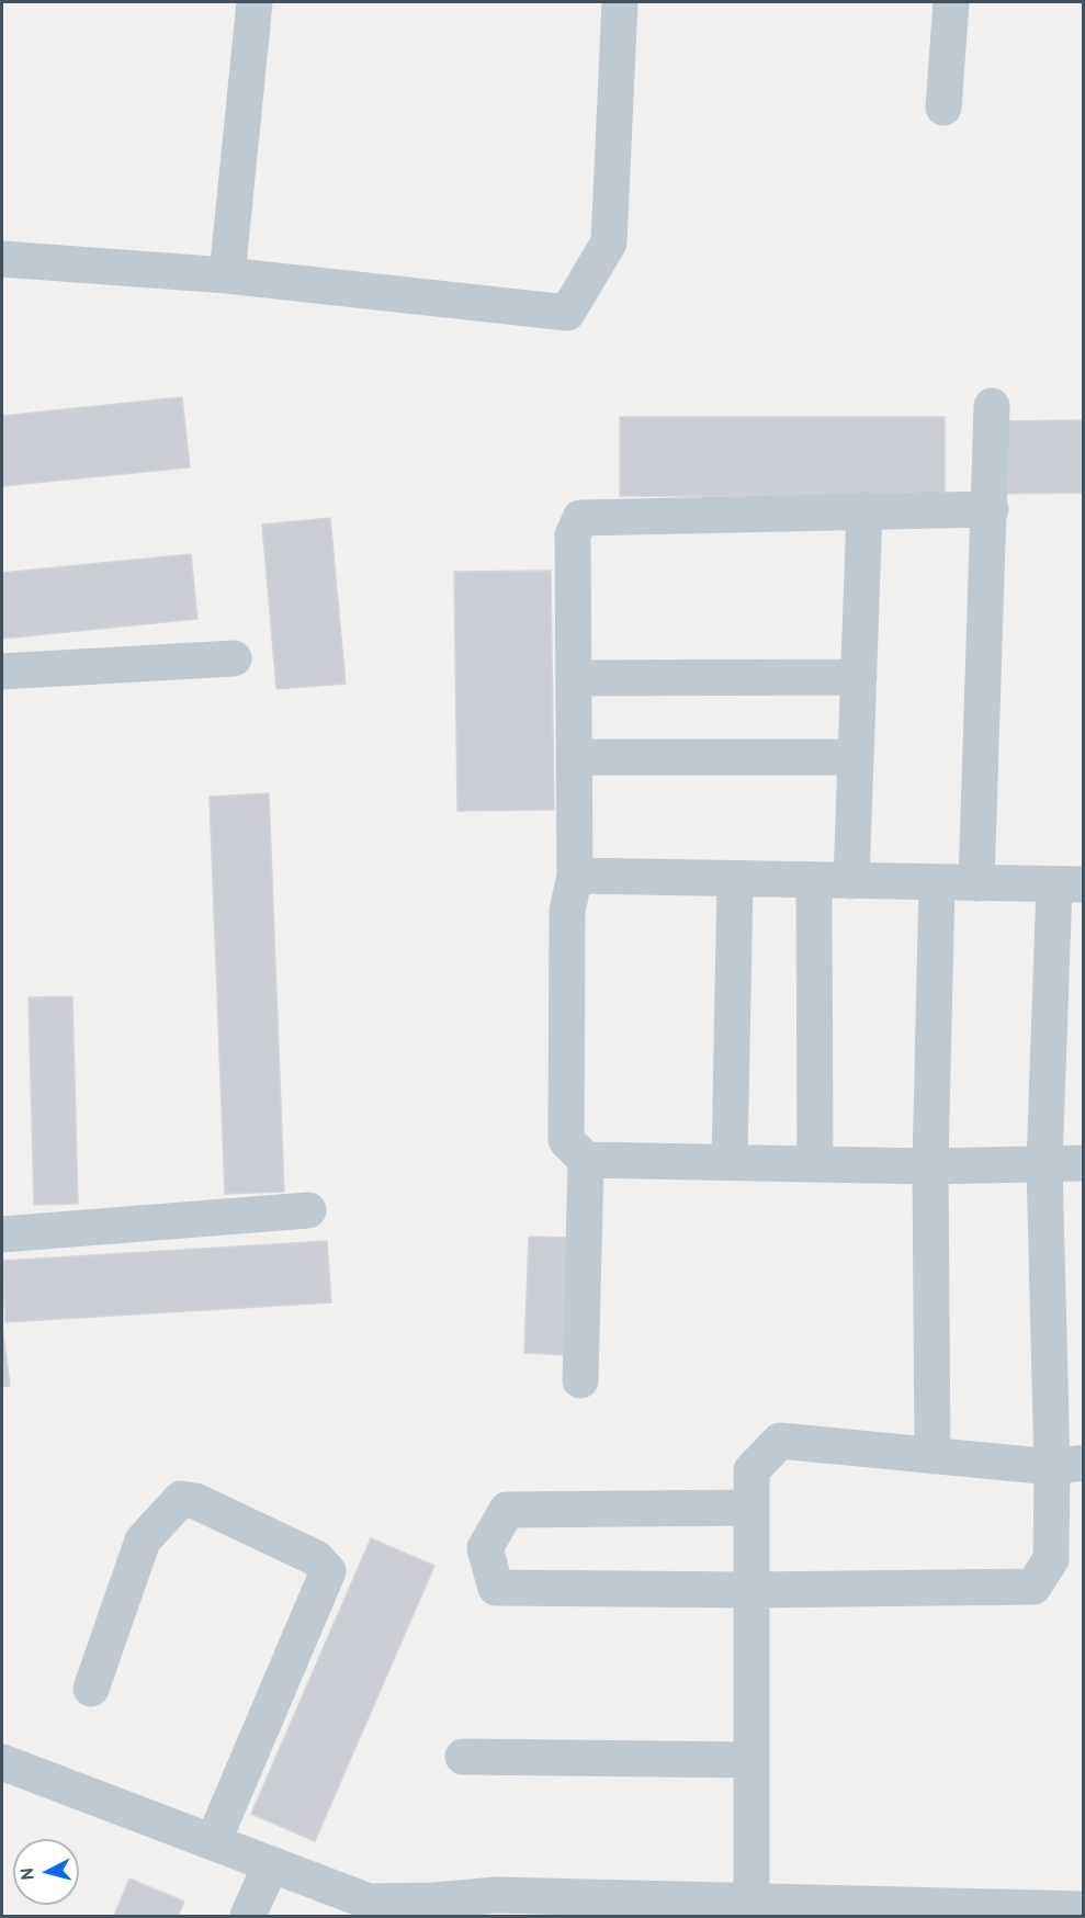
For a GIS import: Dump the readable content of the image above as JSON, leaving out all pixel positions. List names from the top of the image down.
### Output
{
  "north": "left"
}
